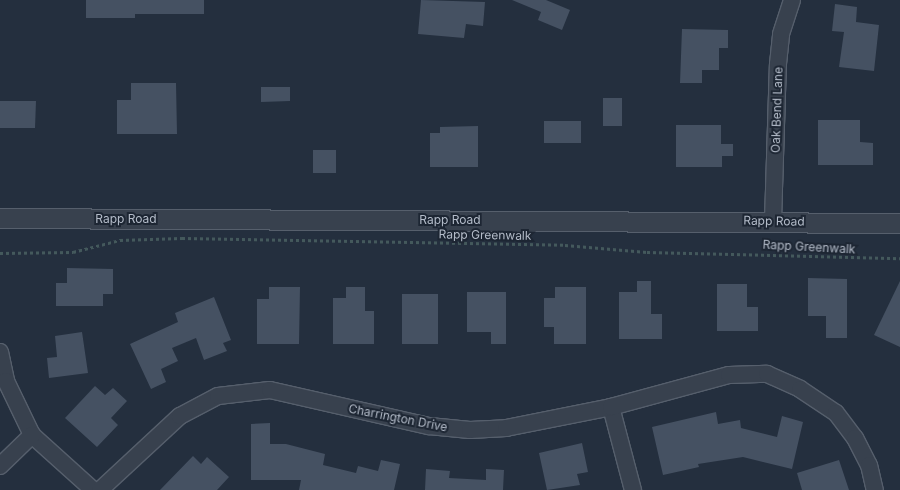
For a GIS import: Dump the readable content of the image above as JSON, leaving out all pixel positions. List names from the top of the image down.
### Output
{
  "streets": {
    "street": ["Oak Bend Lane", "Rapp Road", "Charrington Drive"],
    "path": ["Rapp Greenwalk"]
  },
  "crossings": [
    ["Oak Bend Lane", "Rapp Road"]
  ]
}
